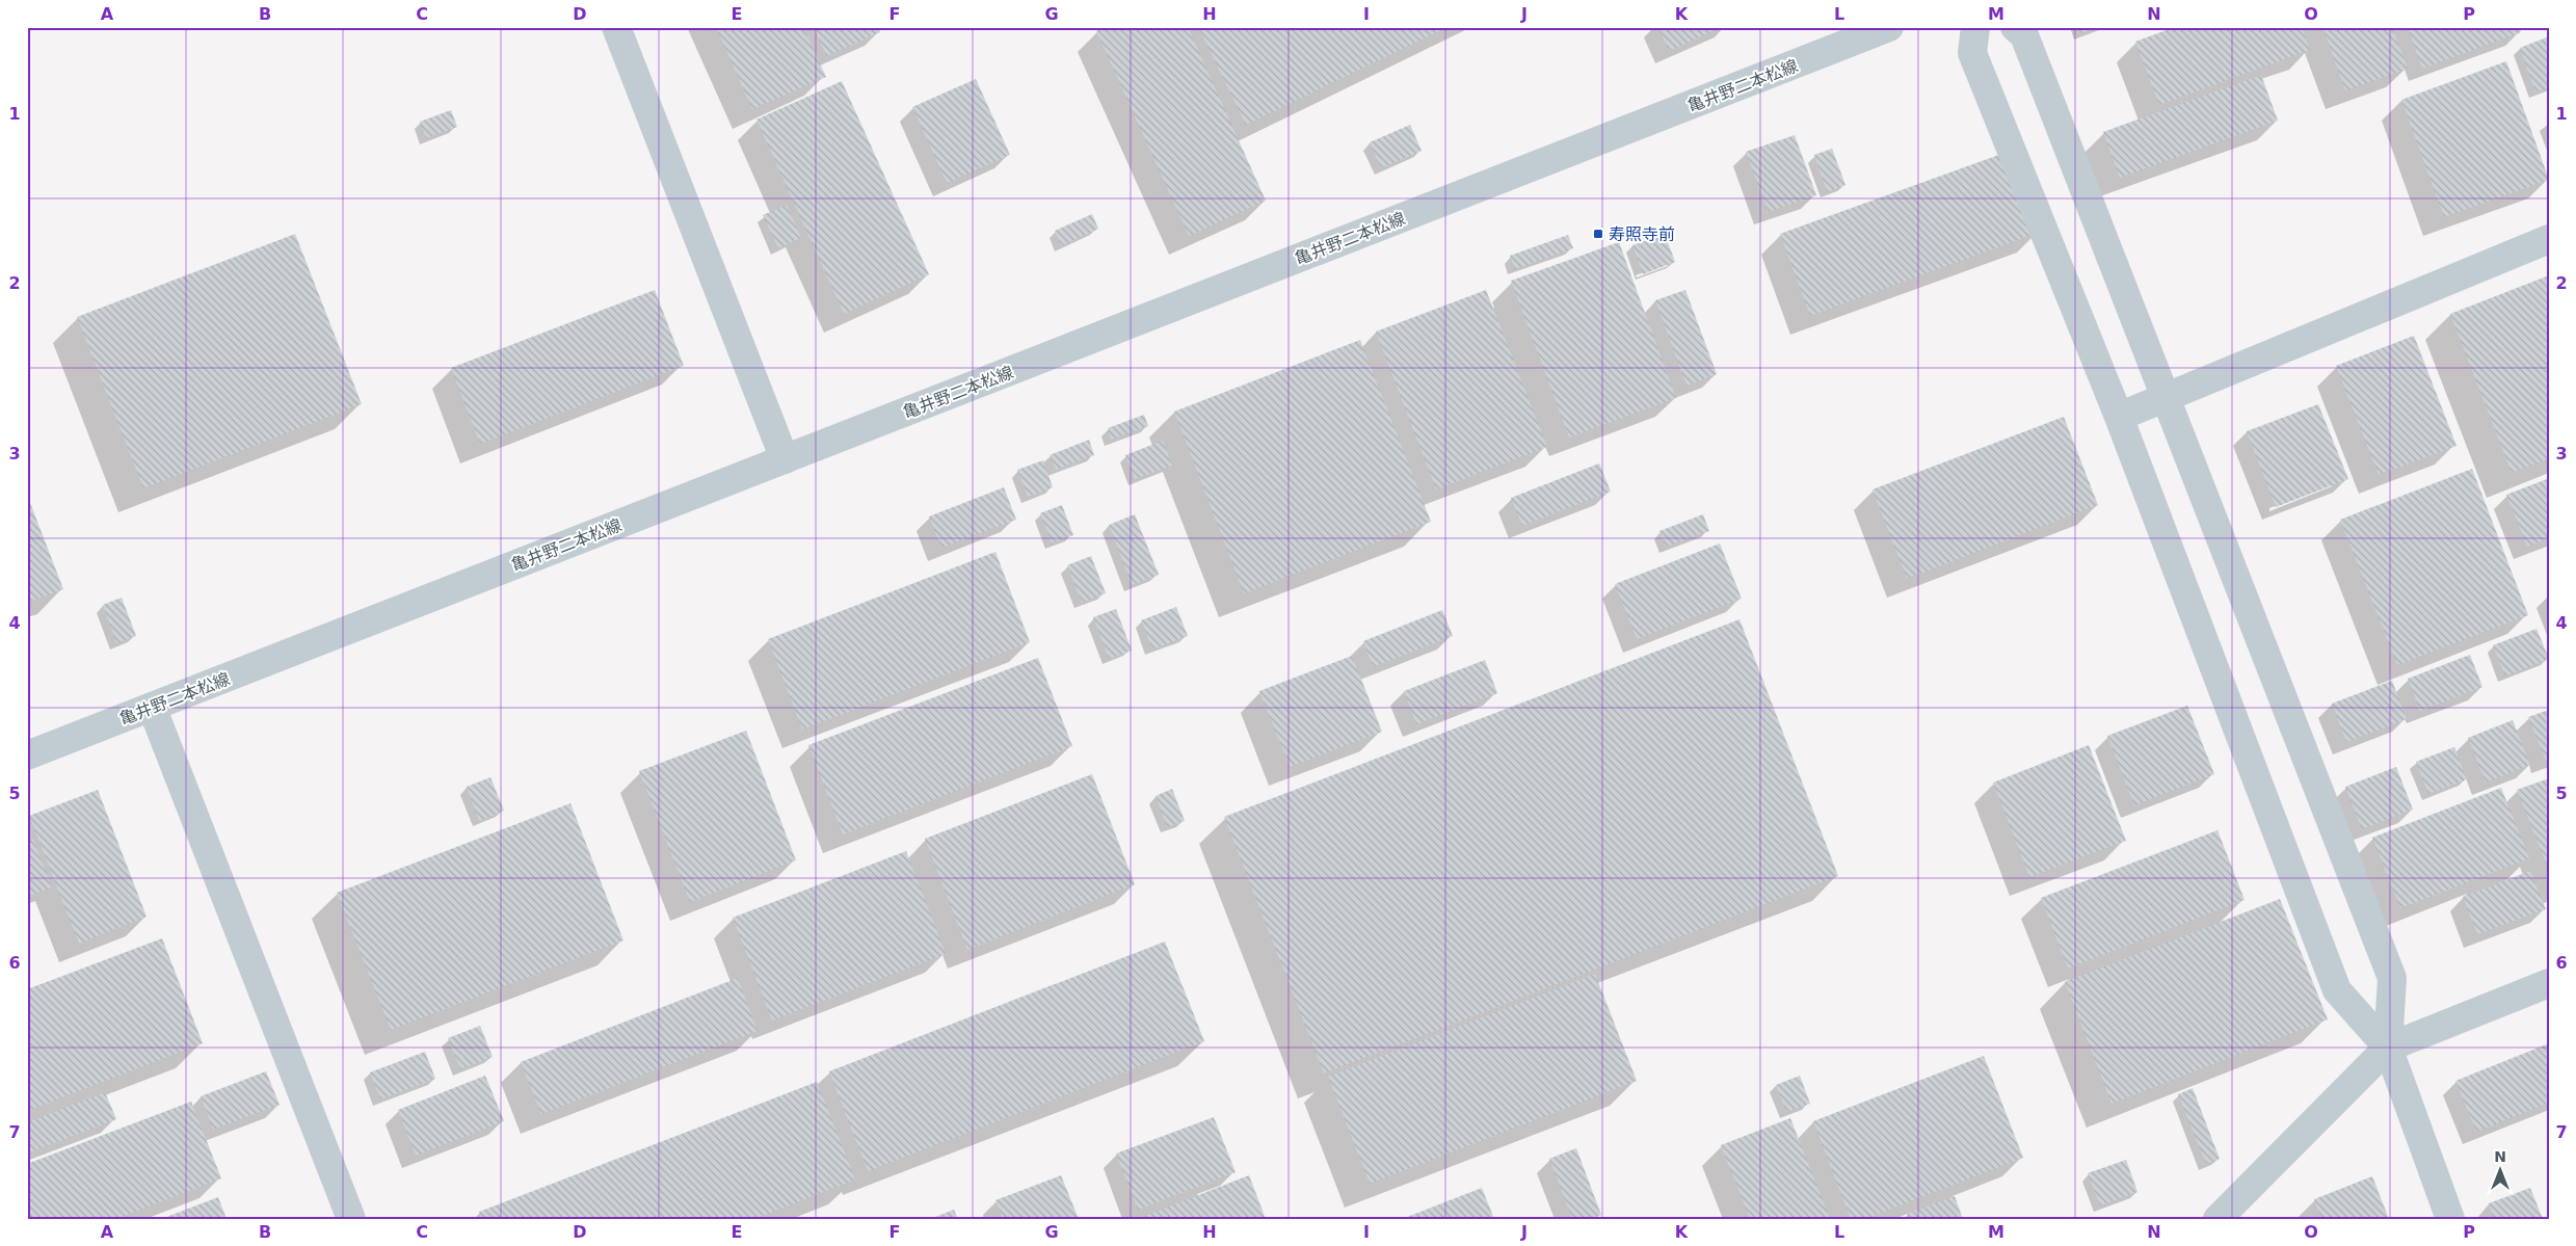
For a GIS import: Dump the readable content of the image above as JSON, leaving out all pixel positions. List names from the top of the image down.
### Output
{
  "streets": {
    "street": ["亀井野二本松線"]
  },
  "places": {
    "transit": ["寿照寺前"]
  },
  "north": "top",
  "grid": {
    "columns": [
      "A",
      "B",
      "C",
      "D",
      "E",
      "F",
      "G",
      "H",
      "I",
      "J",
      "K",
      "L",
      "M",
      "N",
      "O",
      "P"
    ],
    "rows": [
      "1",
      "2",
      "3",
      "4",
      "5",
      "6",
      "7"
    ]
  }
}
